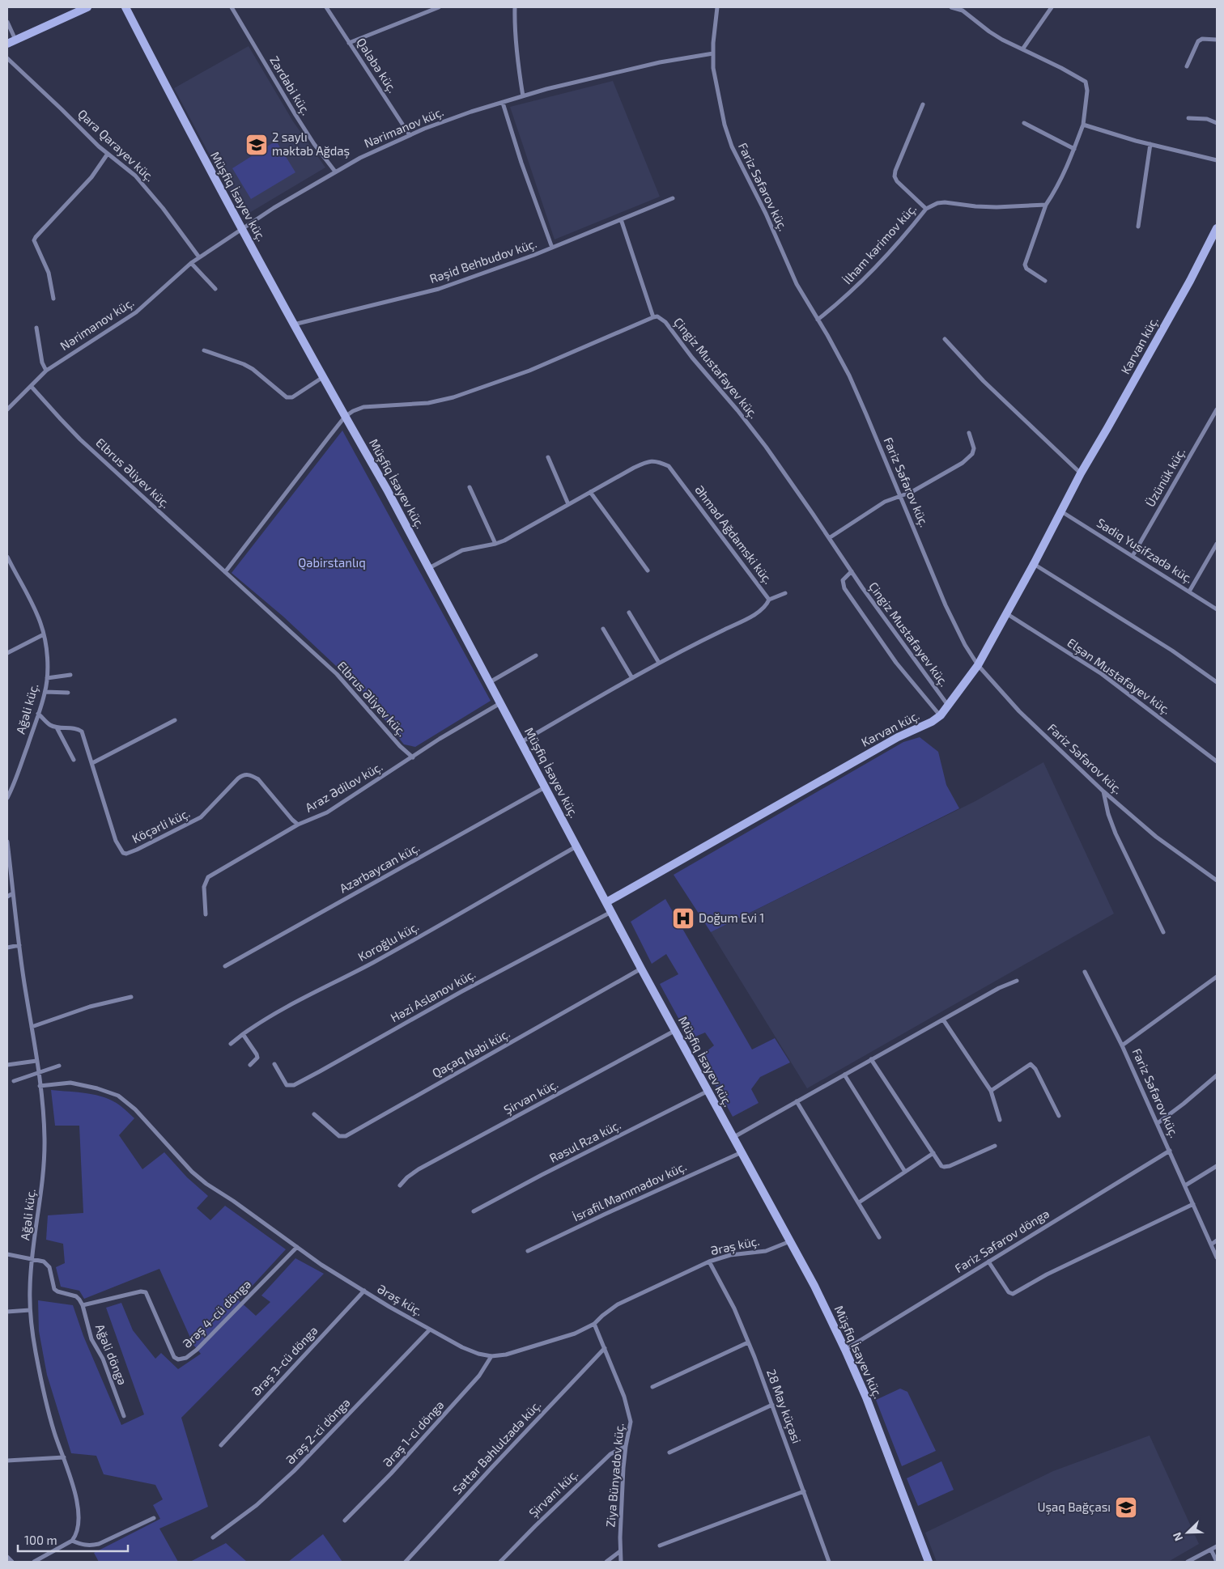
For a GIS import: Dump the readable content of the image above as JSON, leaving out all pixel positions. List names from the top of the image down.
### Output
{
  "streets": {
    "street": [
      "Qələbə küç.",
      "Zərdabi küç.",
      "Nərimanov küç.",
      "Qara Qarayev küç.",
      "Fariz Səfərov küç.",
      "Müşfiq İsayev küç.",
      "İlham kərimov küç.",
      "Rəşid Behbudov küç.",
      "Karvan küç.",
      "Çingiz Mustafayev küç.",
      "Elbrus Əliyev küç.",
      "Üzünük küç.",
      "Əhməd Ağdamski küç.",
      "Sadiq Yusifzadə küç.",
      "Elşən Mustafayev küç.",
      "Ağəli küç.",
      "Araz Ədilov küç.",
      "Köçərli küç.",
      "Azərbaycan küç.",
      "Koroğlu küç.",
      "Həzi Aslanov küç.",
      "Qaçaq Nəbi küç.",
      "Şirvan küç.",
      "Rəsul Rza küç.",
      "İsrafil Məmmədov küç.",
      "Fariz Səfərov döngə",
      "Ərəş küç.",
      "Ərəş 4-cü döngə",
      "Ağəli döngə",
      "Ərəş 3-cü döngə",
      "28 May küçəsi",
      "Ərəş 2-ci döngə",
      "Ərəş 1-ci döngə",
      "Səttar Bəhlulzadə küç.",
      "Ziya Bünyadov küç.",
      "Şirvani küç."
    ]
  },
  "crossings": [
    ["Qələbə küç.", "Nərimanov küç."],
    ["Zərdabi küç.", "Nərimanov küç."],
    ["Nərimanov küç.", "Qara Qarayev küç."],
    ["Nərimanov küç.", "Fariz Səfərov küç."],
    ["Nərimanov küç.", "Müşfiq İsayev küç."],
    ["Nərimanov küç.", "Elbrus Əliyev küç."],
    ["Fariz Səfərov küç.", "İlham kərimov küç."],
    ["Fariz Səfərov küç.", "Karvan küç."],
    ["Fariz Səfərov küç.", "Fariz Səfərov döngə"],
    ["Müşfiq İsayev küç.", "Rəşid Behbudov küç."],
    ["Müşfiq İsayev küç.", "Karvan küç."],
    ["Müşfiq İsayev küç.", "Əhməd Ağdamski küç."],
    ["Müşfiq İsayev küç.", "Araz Ədilov küç."],
    ["Müşfiq İsayev küç.", "Azərbaycan küç."],
    ["Müşfiq İsayev küç.", "Koroğlu küç."],
    ["Müşfiq İsayev küç.", "Həzi Aslanov küç."],
    ["Müşfiq İsayev küç.", "Qaçaq Nəbi küç."],
    ["Müşfiq İsayev küç.", "Şirvan küç."],
    ["Müşfiq İsayev küç.", "Rəsul Rza küç."],
    ["Müşfiq İsayev küç.", "İsrafil Məmmədov küç."],
    ["Müşfiq İsayev küç.", "Fariz Səfərov döngə"],
    ["Müşfiq İsayev küç.", "Ərəş küç."],
    ["Karvan küç.", "Çingiz Mustafayev küç."],
    ["Karvan küç.", "Sadiq Yusifzadə küç."],
    ["Karvan küç.", "Elşən Mustafayev küç."],
    ["Elbrus Əliyev küç.", "Araz Ədilov küç."],
    ["Üzünük küç.", "Sadiq Yusifzadə küç."],
    ["Ağəli küç.", "Ərəş küç."],
    ["Araz Ədilov küç.", "Köçərli küç."],
    ["Ərəş küç.", "Ərəş 4-cü döngə"],
    ["Ərəş küç.", "Ərəş 3-cü döngə"],
    ["Ərəş küç.", "28 May küçəsi"],
    ["Ərəş küç.", "Ərəş 2-ci döngə"],
    ["Ərəş küç.", "Ərəş 1-ci döngə"],
    ["Ərəş küç.", "Ziya Bünyadov küç."],
    ["Ərəş 4-cü döngə", "Ağəli döngə"],
    ["Səttar Bəhlulzadə küç.", "Ziya Bünyadov küç."],
    ["Ziya Bünyadov küç.", "Şirvani küç."]
  ],
  "parks": ["Qəbirstanlıq"],
  "places": {
    "school or university": ["2 saylı məktəb Ağdaş", "Uşaq Bağçası"],
    "hospital": ["Doğum Evi 1"]
  },
  "scale_bar": "100 m",
  "north": "bottom left"
}
